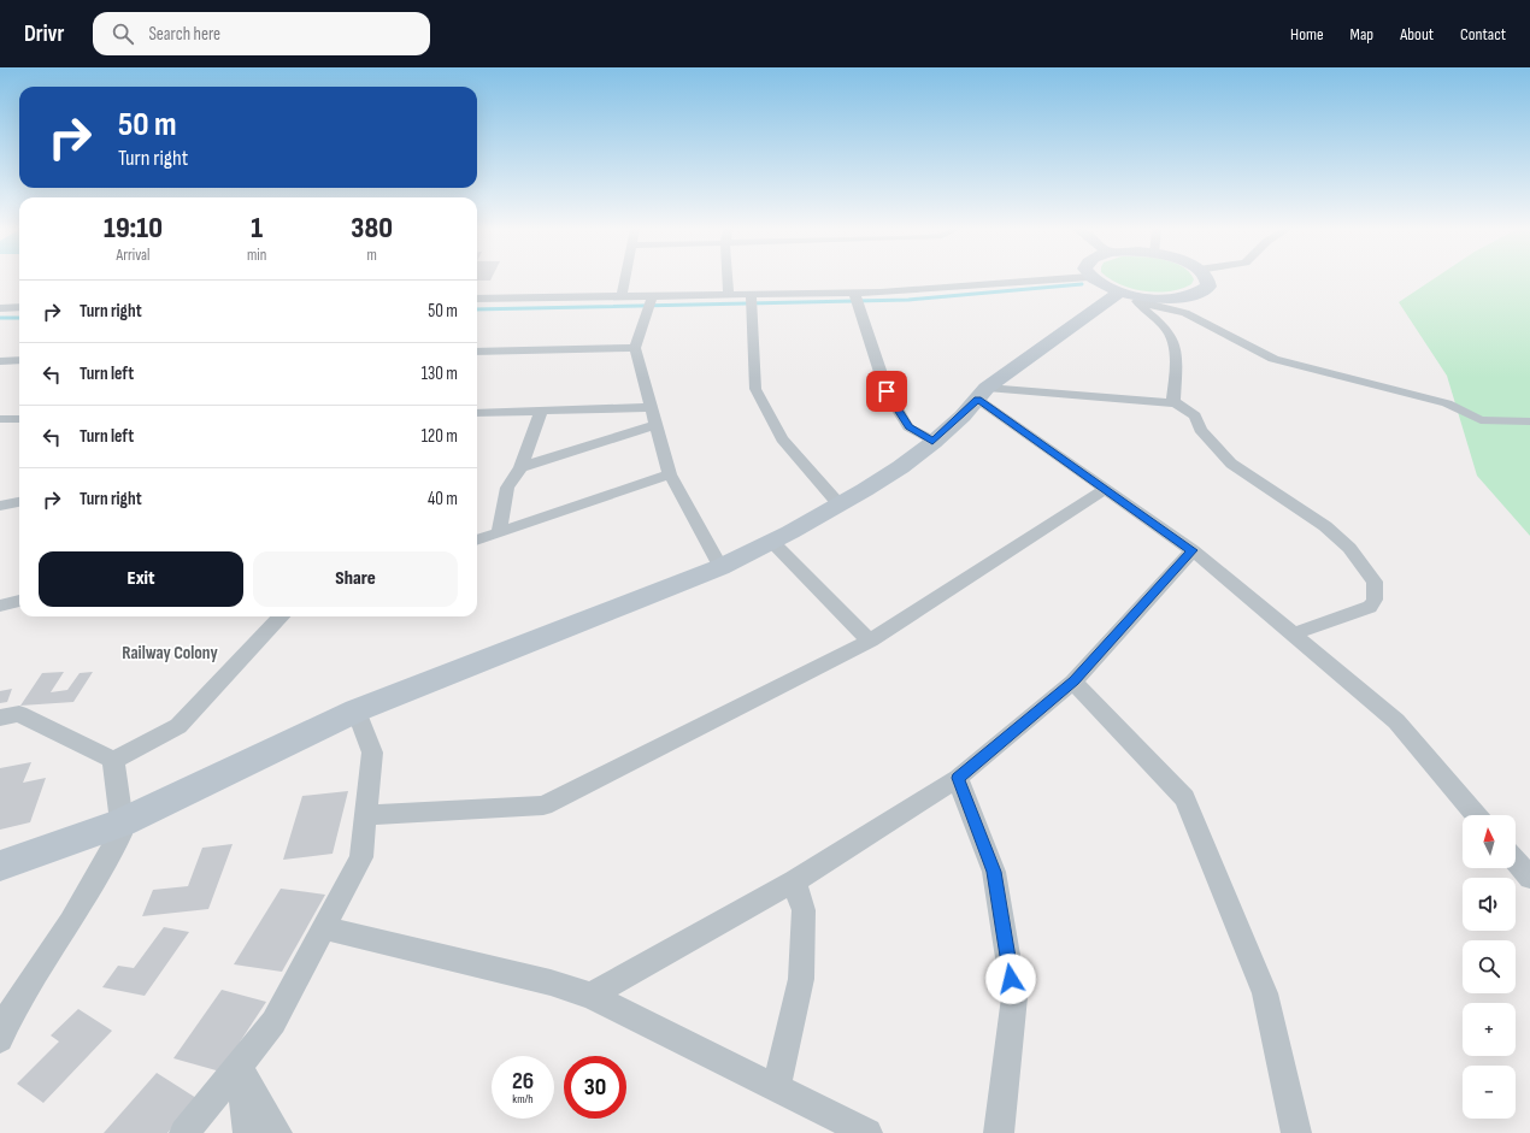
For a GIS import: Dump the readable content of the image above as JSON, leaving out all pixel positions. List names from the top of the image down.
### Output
{
  "districts": ["Railway Colony"],
  "north": "top",
  "page": {
    "header": "Drivr",
    "search": "Search here",
    "nav": [
      "Home",
      "Map",
      "About",
      "Contact"
    ],
    "turn": ["50 m", "Turn right"],
    "eta": [
      "19:10",
      "Arrival",
      "1",
      "min",
      "380",
      "m"
    ],
    "list": [
      {
        "name": "Turn right",
        "value": "50 m"
      },
      {
        "name": "Turn left",
        "value": "130 m"
      },
      {
        "name": "Turn left",
        "value": "120 m"
      },
      {
        "name": "Turn right",
        "value": "40 m"
      }
    ],
    "buttons": ["Exit", "Share"],
    "map_buttons": ["+", "−"],
    "speed": "26 km/h",
    "limit": "30"
  }
}
